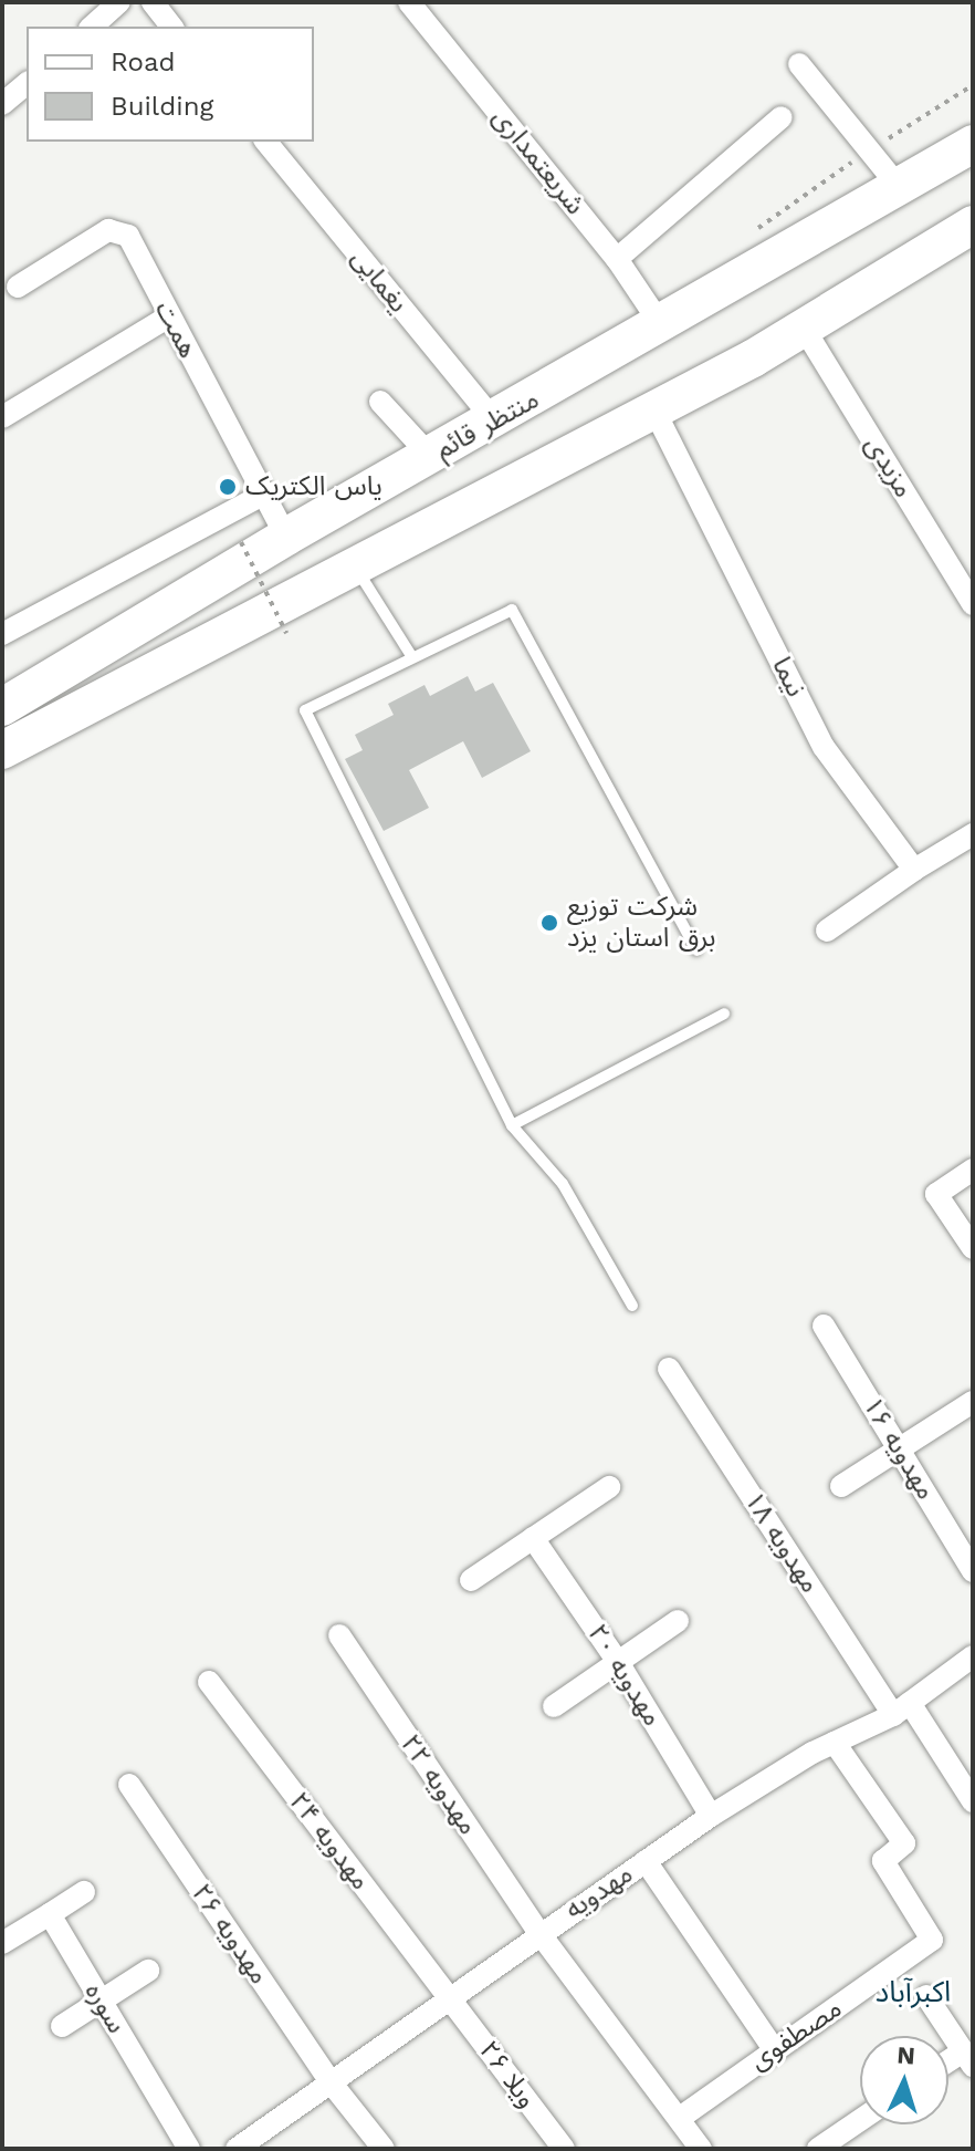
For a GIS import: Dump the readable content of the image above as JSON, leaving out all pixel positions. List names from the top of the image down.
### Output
{
  "streets": {
    "main road": ["منتظر قائم"],
    "street": [
      "شریعتمداری",
      "یغمایی",
      "همت",
      "مزیدی",
      "نیما",
      "مهدویه ۱۶",
      "مهدویه ۱۸",
      "مهدویه ۲۰",
      "مهدویه ۲۲",
      "مهدویه ۲۴",
      "مهدویه",
      "مهدویه ۲۶",
      "سوره",
      "مصطفوی",
      "ویلا ۲۶"
    ]
  },
  "crossings": [
    ["شریعتمداری", "منتظر قائم"],
    ["یغمایی", "منتظر قائم"],
    ["همت", "منتظر قائم"],
    ["مهدویه ۱۸", "مهدویه"],
    ["مهدویه ۲۰", "مهدویه"],
    ["مهدویه ۲۲", "مهدویه"],
    ["مهدویه ۲۴", "مهدویه"],
    ["مهدویه ۲۴", "ویلا ۲۶"],
    ["مهدویه", "مهدویه ۲۶"],
    ["مهدویه", "مصطفوی"],
    ["مهدویه", "ویلا ۲۶"]
  ],
  "districts": ["اکبرآباد"],
  "places": ["یاس الکتریک", "شرکت توزیع برق استان یزد"],
  "legend": ["Road", "Building"],
  "north": "top"
}
